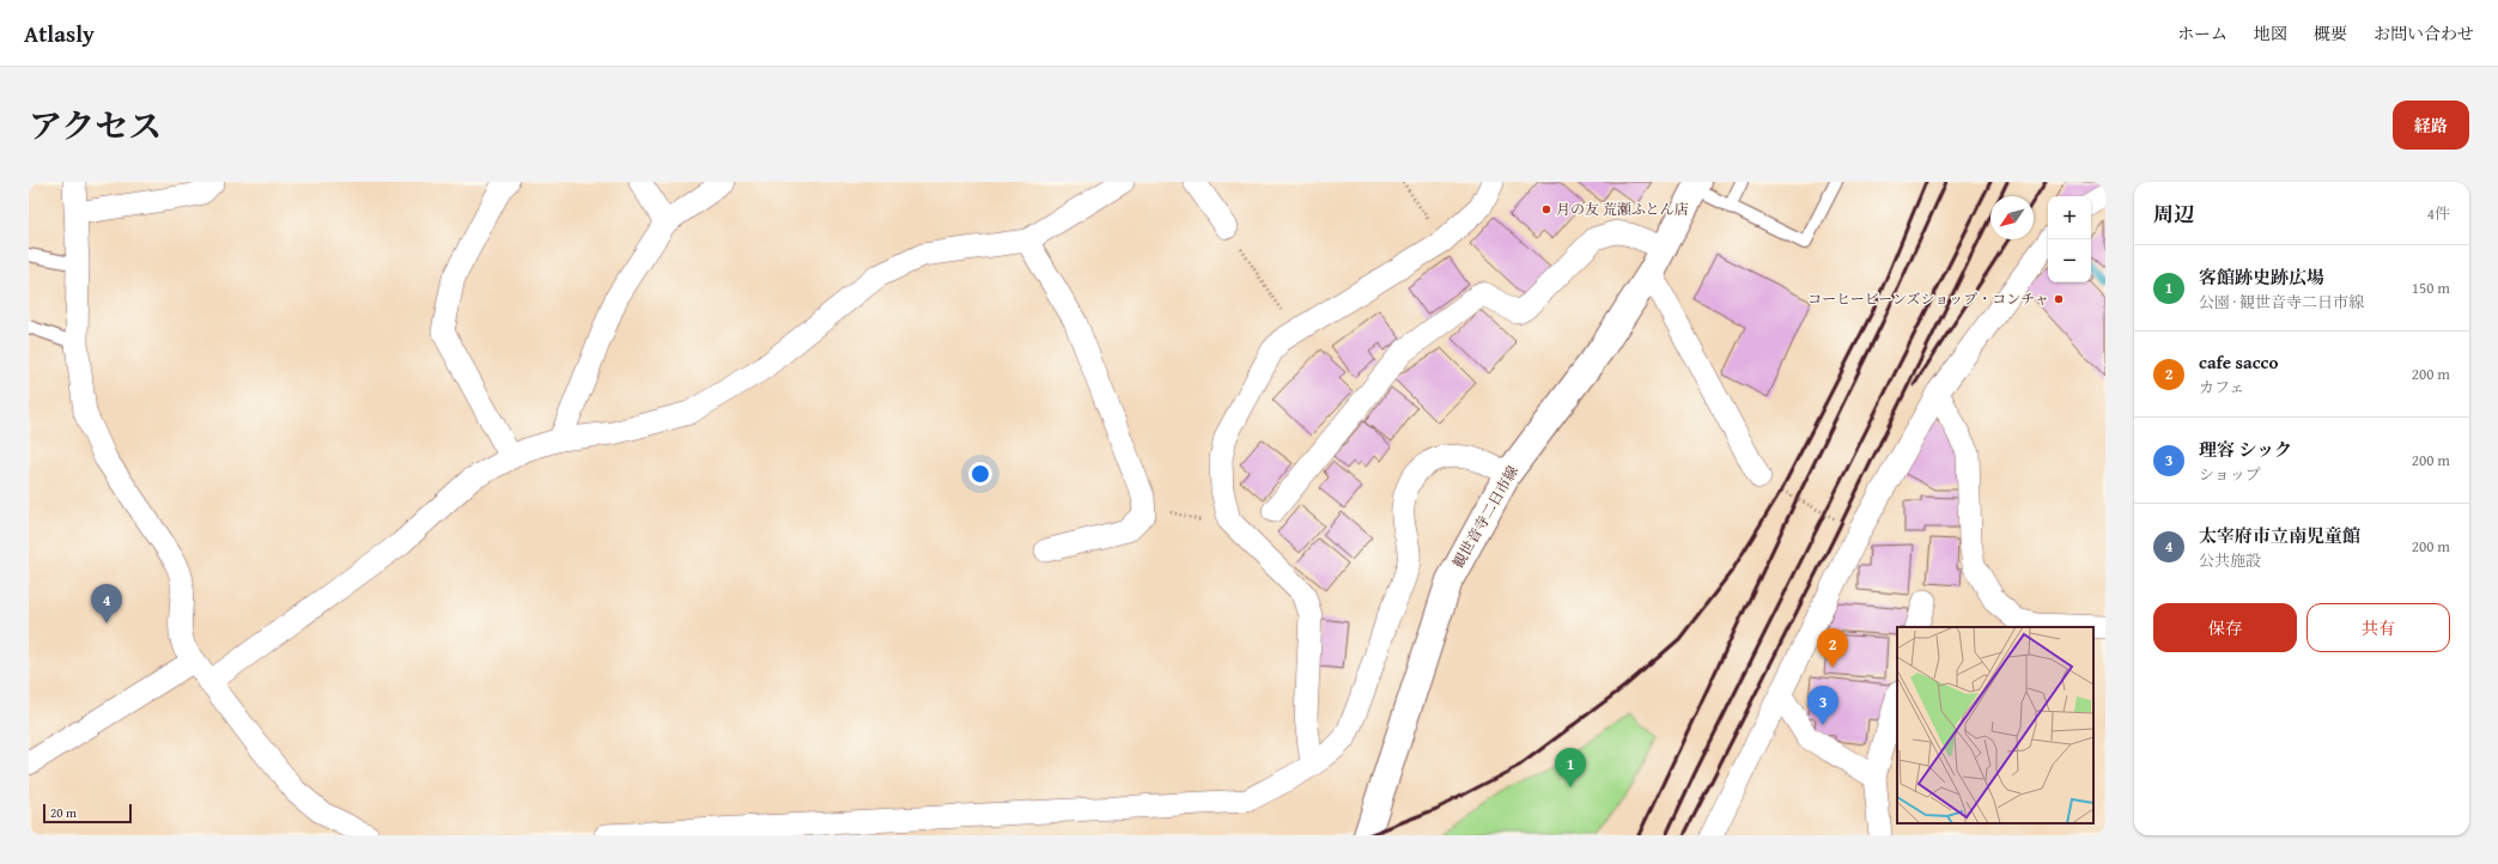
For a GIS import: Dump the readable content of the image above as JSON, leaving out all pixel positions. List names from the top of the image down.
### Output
{
  "streets": {
    "main road": ["観世音寺二日市線"]
  },
  "places": ["月の友 荒瀬ふとん店", "コーヒービーンズショップ・コンチャ"],
  "scale_bar": "20 m",
  "north": "bottom left",
  "page": {
    "header": "Atlasly",
    "nav": [
      "ホーム",
      "地図",
      "概要",
      "お問い合わせ"
    ],
    "title": "アクセス",
    "buttons": [
      "経路",
      ["保存", "共有"]
    ],
    "heading": ["周辺", "4件"],
    "map_buttons": ["+", "−"],
    "list": [
      {
        "mark": "1",
        "name": "客館跡史跡広場",
        "note": "公園 · 観世音寺二日市線",
        "value": "150 m"
      },
      {
        "mark": "2",
        "name": "cafe sacco",
        "note": "カフェ",
        "value": "200 m"
      },
      {
        "mark": "3",
        "name": "理容 シック",
        "note": "ショップ",
        "value": "200 m"
      },
      {
        "mark": "4",
        "name": "太宰府市立南児童館",
        "note": "公共施設",
        "value": "200 m"
      }
    ],
    "pins": [
      "4",
      "2",
      "3",
      "1"
    ],
    "scale": "20 m"
  }
}
